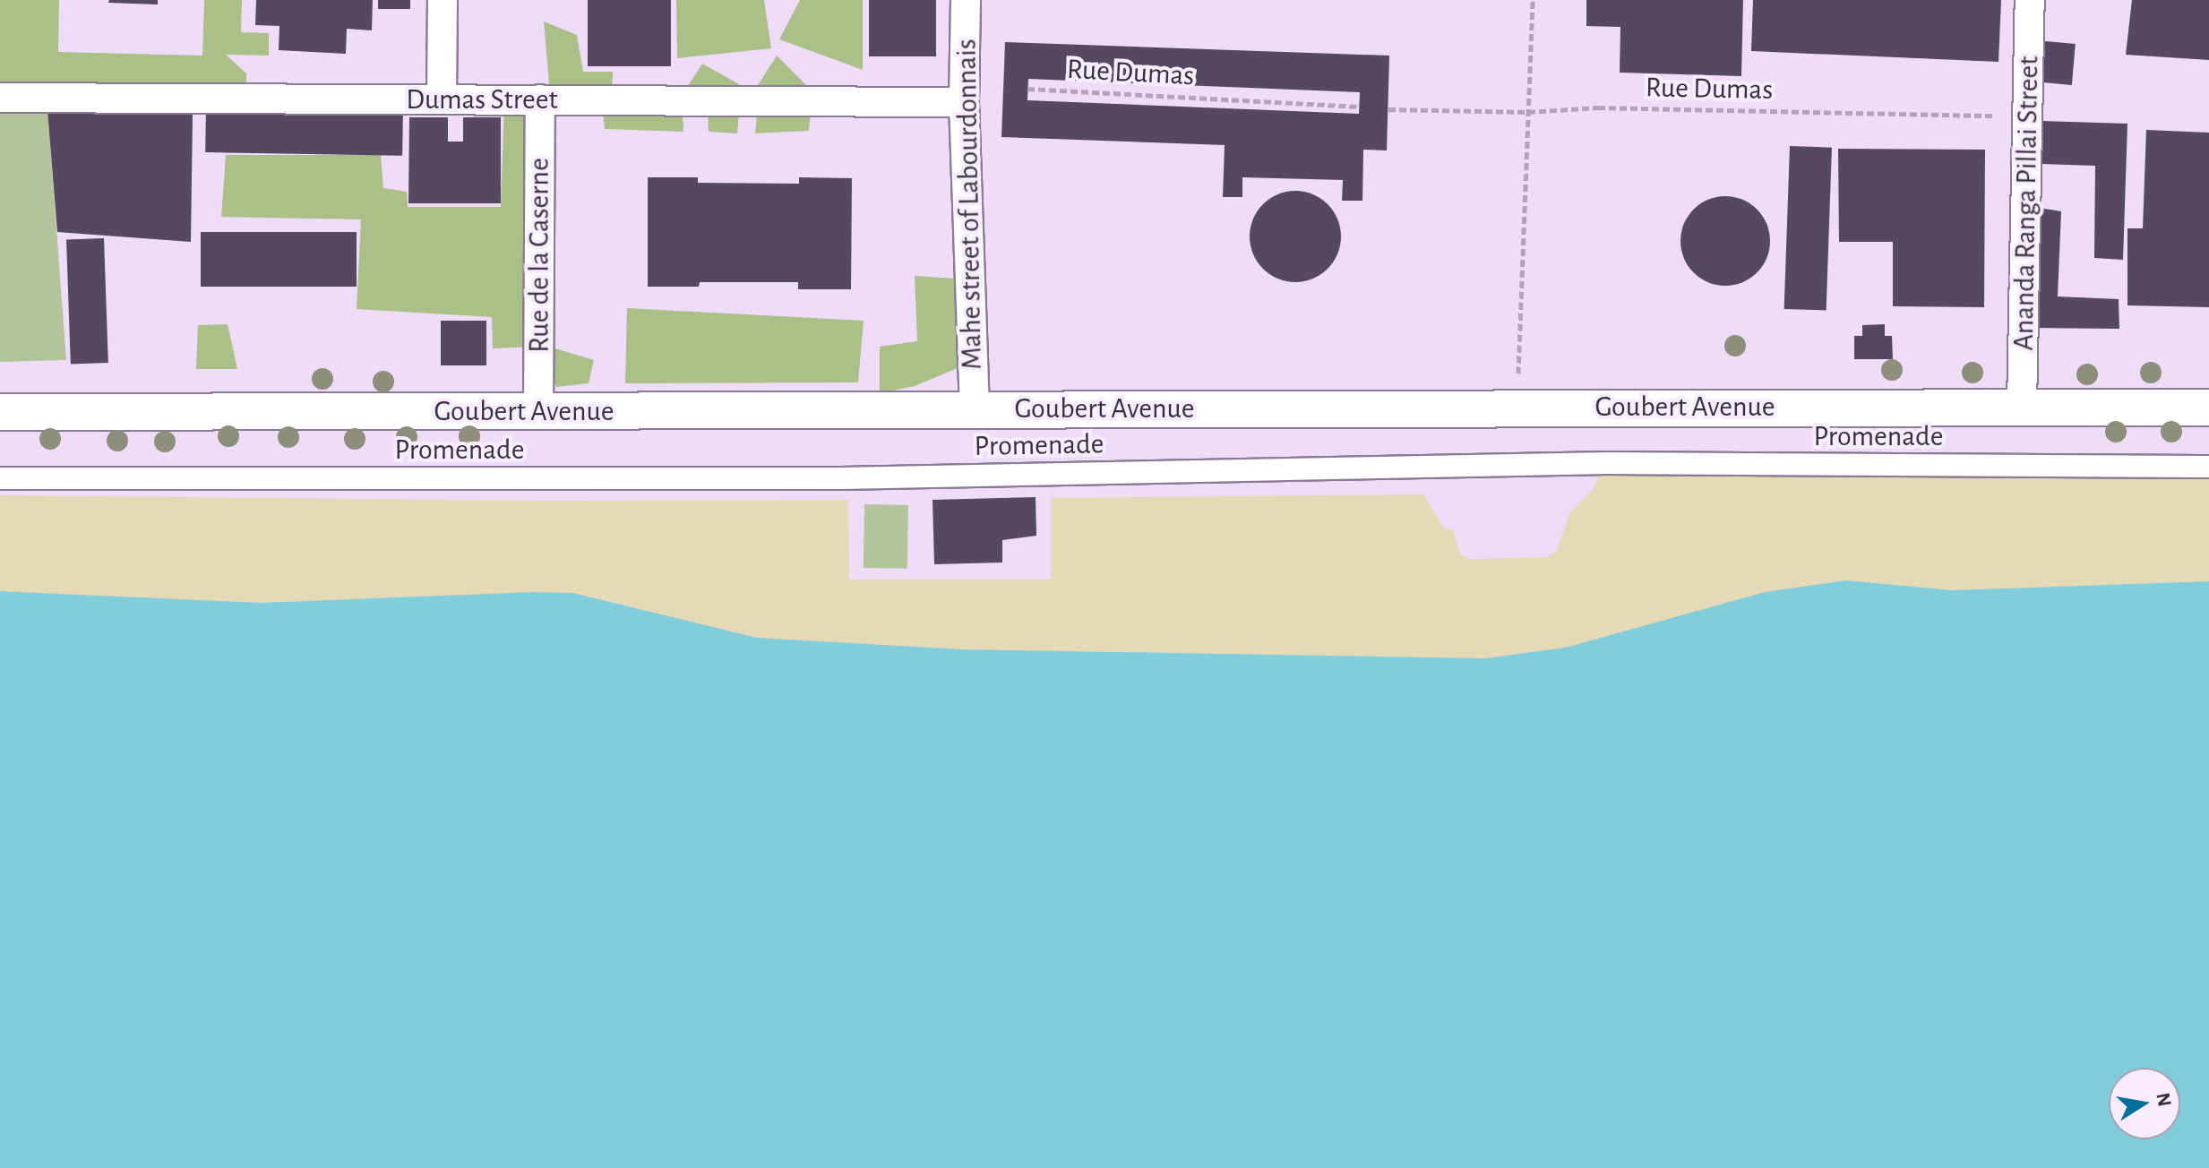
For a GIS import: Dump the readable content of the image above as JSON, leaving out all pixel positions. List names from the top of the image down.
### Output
{
  "streets": {
    "street": [
      "Dumas Street",
      "Ananda Ranga Pillai Street",
      "Mahe street of Labourdonnais",
      "Rue de la Caserne",
      "Goubert Avenue",
      "Promenade"
    ],
    "path": ["Rue Dumas"]
  },
  "crossings": [
    ["Rue Dumas", "Ananda Ranga Pillai Street"],
    ["Dumas Street", "Mahe street of Labourdonnais"],
    ["Dumas Street", "Rue de la Caserne"],
    ["Ananda Ranga Pillai Street", "Goubert Avenue"],
    ["Mahe street of Labourdonnais", "Goubert Avenue"],
    ["Rue de la Caserne", "Goubert Avenue"]
  ],
  "north": "right"
}
